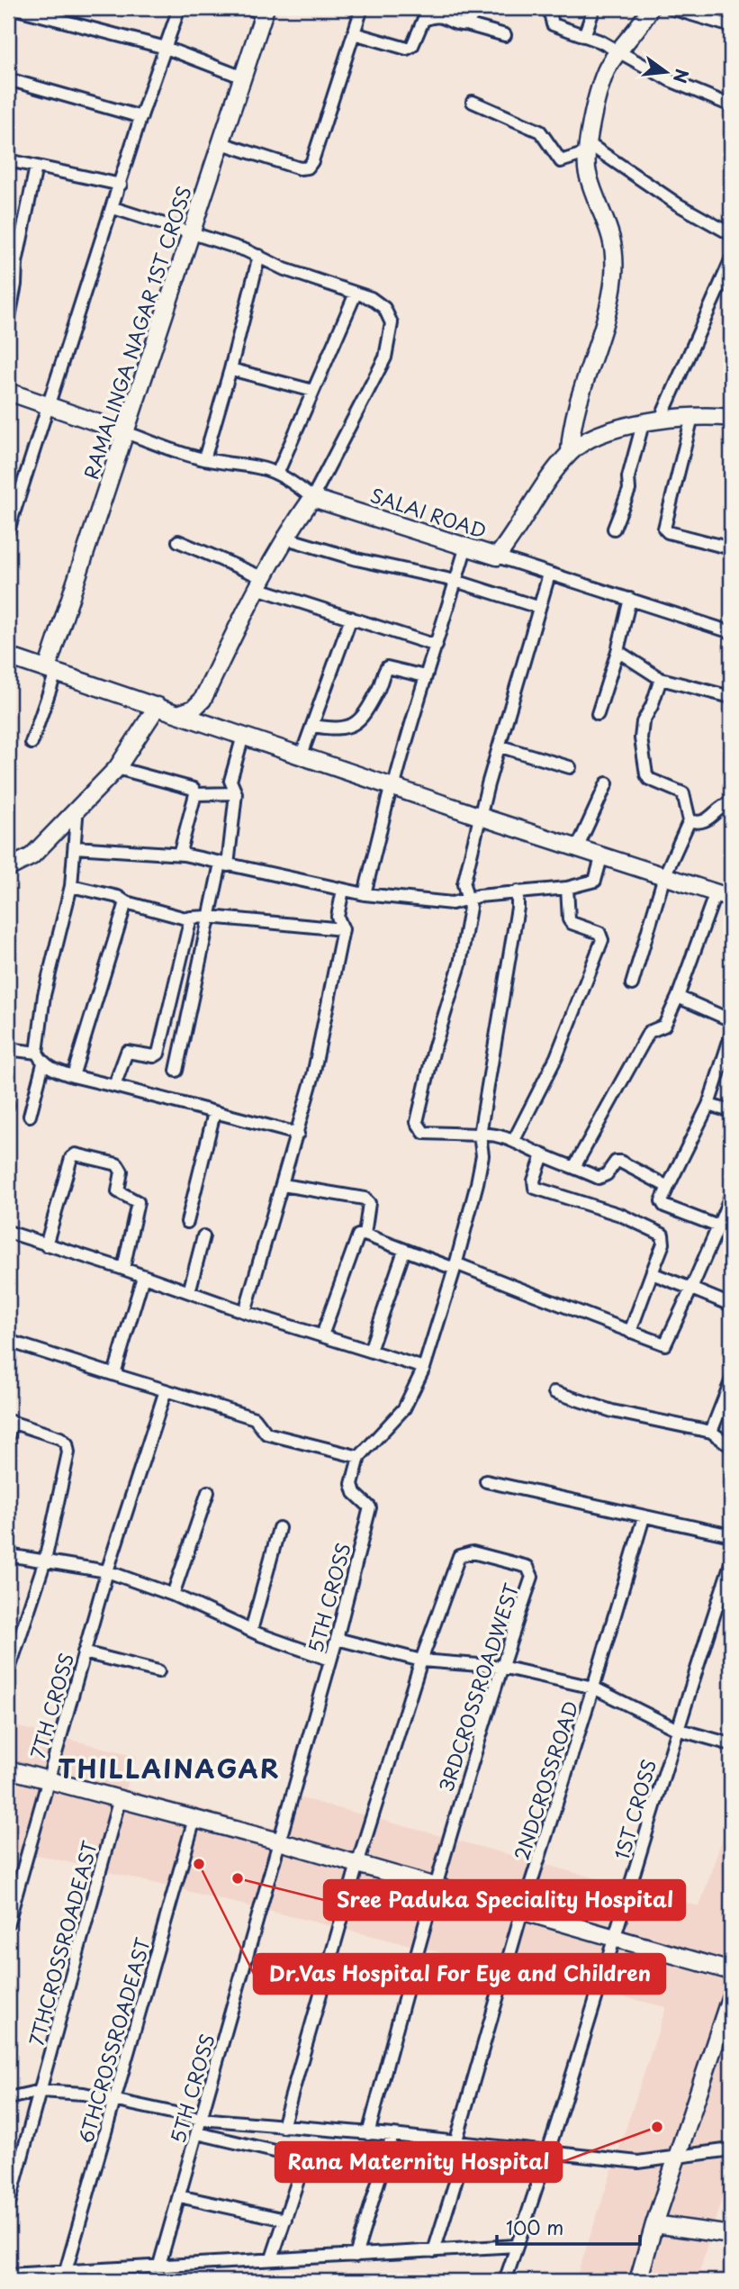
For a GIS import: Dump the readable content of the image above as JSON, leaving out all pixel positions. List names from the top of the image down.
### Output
{
  "streets": {
    "street": [
      "RAMALINGA NAGAR 1ST CROSS",
      "SALAI ROAD",
      "5TH CROSS",
      "3RDCROSSROADWEST",
      "7TH CROSS",
      "2NDCROSSROAD",
      "1ST CROSS",
      "7THCROSSROADEAST",
      "6THCROSSROADEAST"
    ]
  },
  "districts": ["THILLAINAGAR"],
  "places": ["Dr.Vas Hospital For Eye and Children", "Sree Paduka Speciality Hospital", "Rana Maternity Hospital"],
  "scale_bar": "100 m",
  "north": "right"
}
